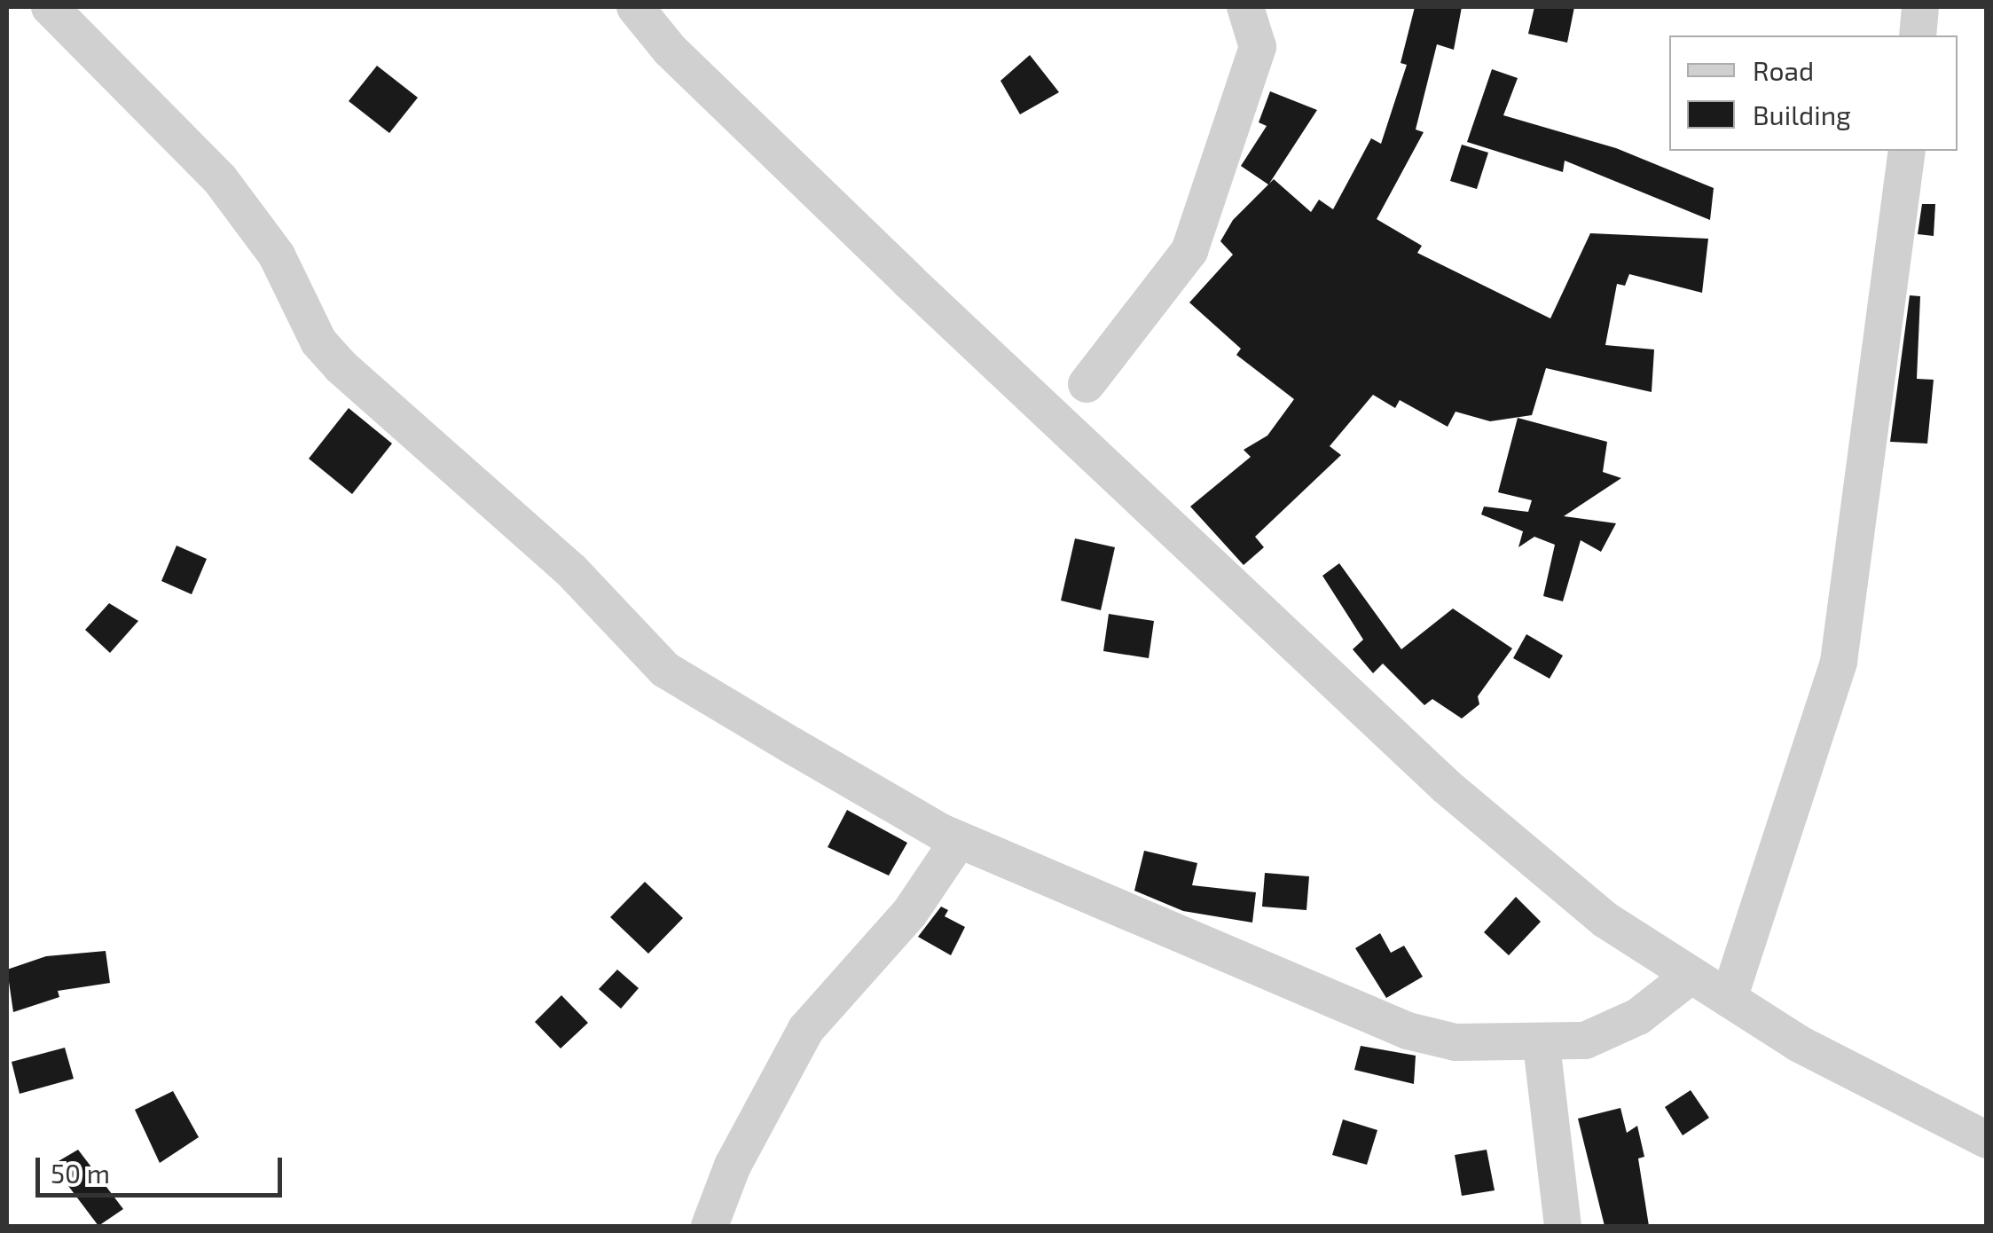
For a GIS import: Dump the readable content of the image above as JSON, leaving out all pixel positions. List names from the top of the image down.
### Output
{
  "legend": ["Road", "Building"],
  "scale_bar": "50 m"
}
